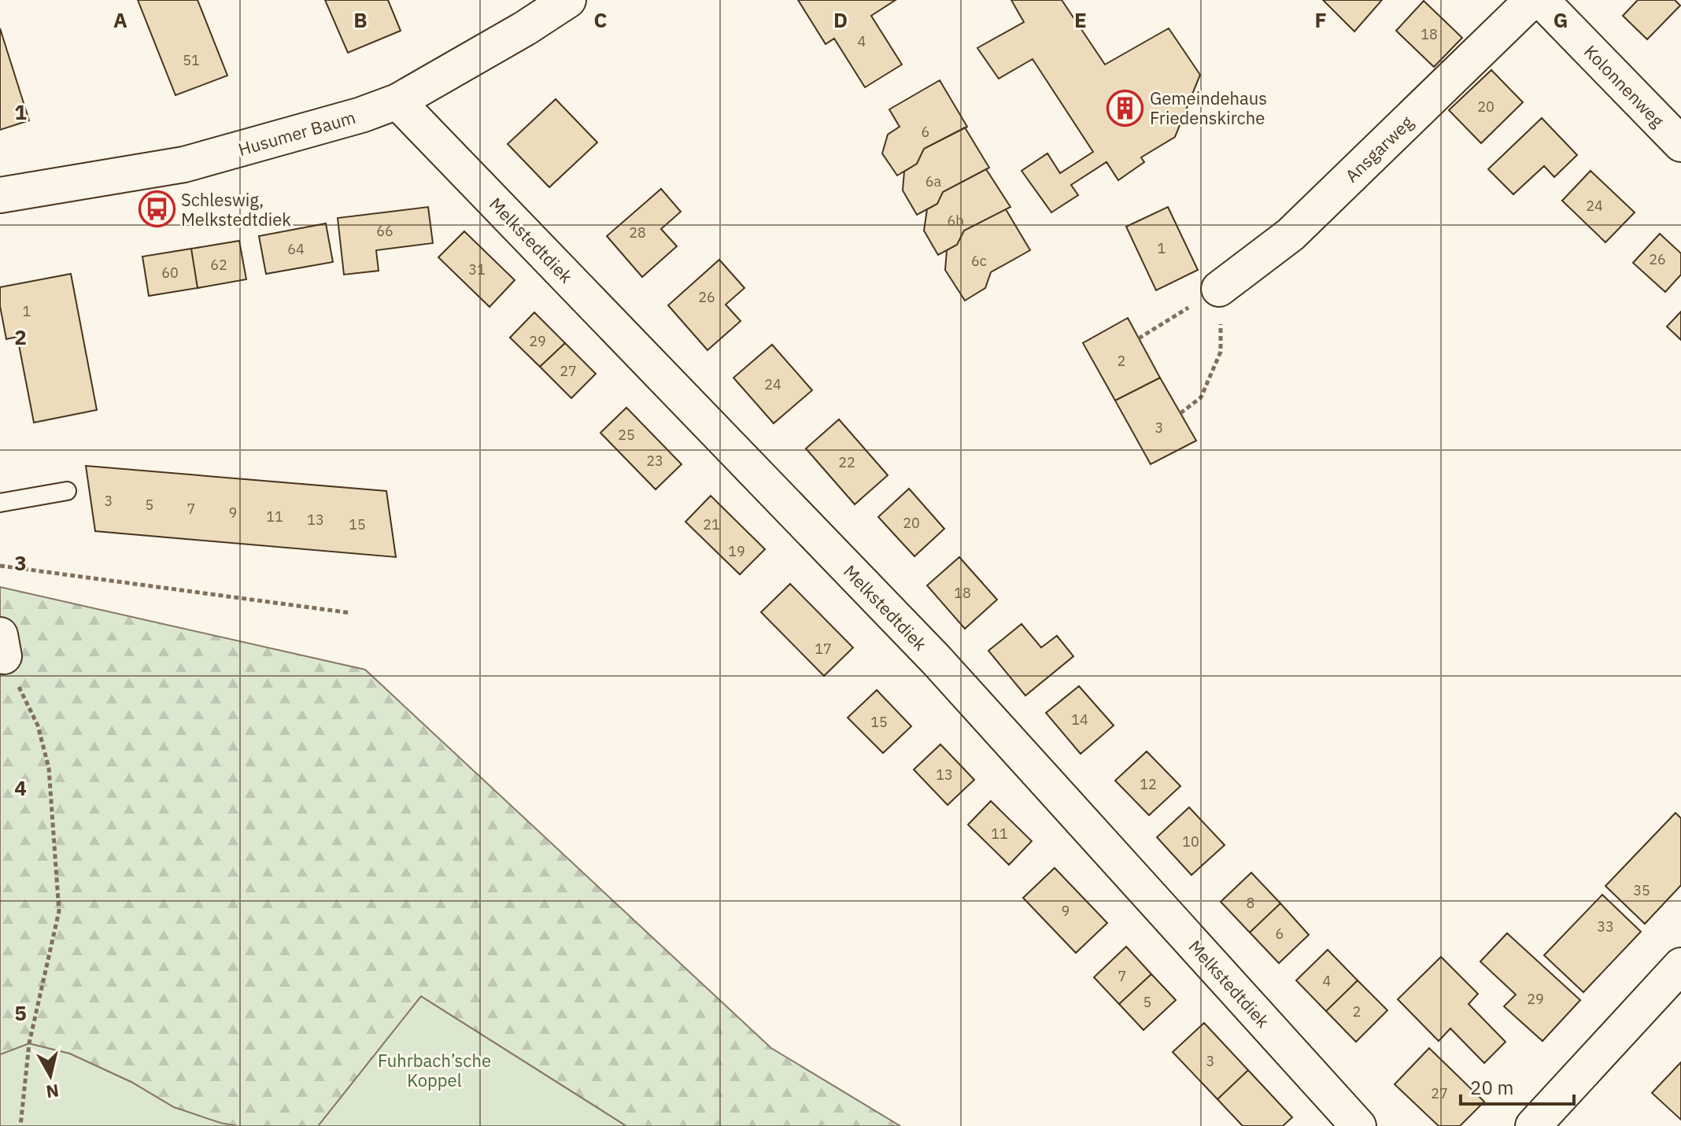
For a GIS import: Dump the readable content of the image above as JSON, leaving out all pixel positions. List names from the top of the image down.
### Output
{
  "streets": {
    "street": [
      "Kolonnenweg",
      "Husumer Baum",
      "Ansgarweg",
      "Melkstedtdiek"
    ]
  },
  "crossings": [
    ["Husumer Baum", "Melkstedtdiek"]
  ],
  "parks": ["Fuhrbach’sche Koppel"],
  "places": {
    "building": ["Gemeindehaus Friedenskirche"],
    "bus stop": ["Schleswig, Melkstedtdiek"]
  },
  "house_numbers": [
    "18",
    "4",
    "51",
    "20",
    "6",
    "6a",
    "24",
    "6b",
    "66",
    "28",
    "1",
    "64",
    "26",
    "6c",
    "62",
    "31",
    "60",
    "26",
    "1",
    "29",
    "2",
    "27",
    "24",
    "3",
    "25",
    "23",
    "22",
    "3",
    "5",
    "7",
    "9",
    "11",
    "13",
    "20",
    "15",
    "21",
    "19",
    "18",
    "17",
    "14",
    "15",
    "13",
    "12",
    "11",
    "10",
    "35",
    "8",
    "9",
    "33",
    "6",
    "7",
    "4",
    "29",
    "5",
    "2",
    "3",
    "27"
  ],
  "scale_bar": "20 m",
  "north": "bottom",
  "grid": {
    "columns": [
      "A",
      "B",
      "C",
      "D",
      "E",
      "F",
      "G"
    ],
    "rows": [
      "1",
      "2",
      "3",
      "4",
      "5"
    ]
  }
}
